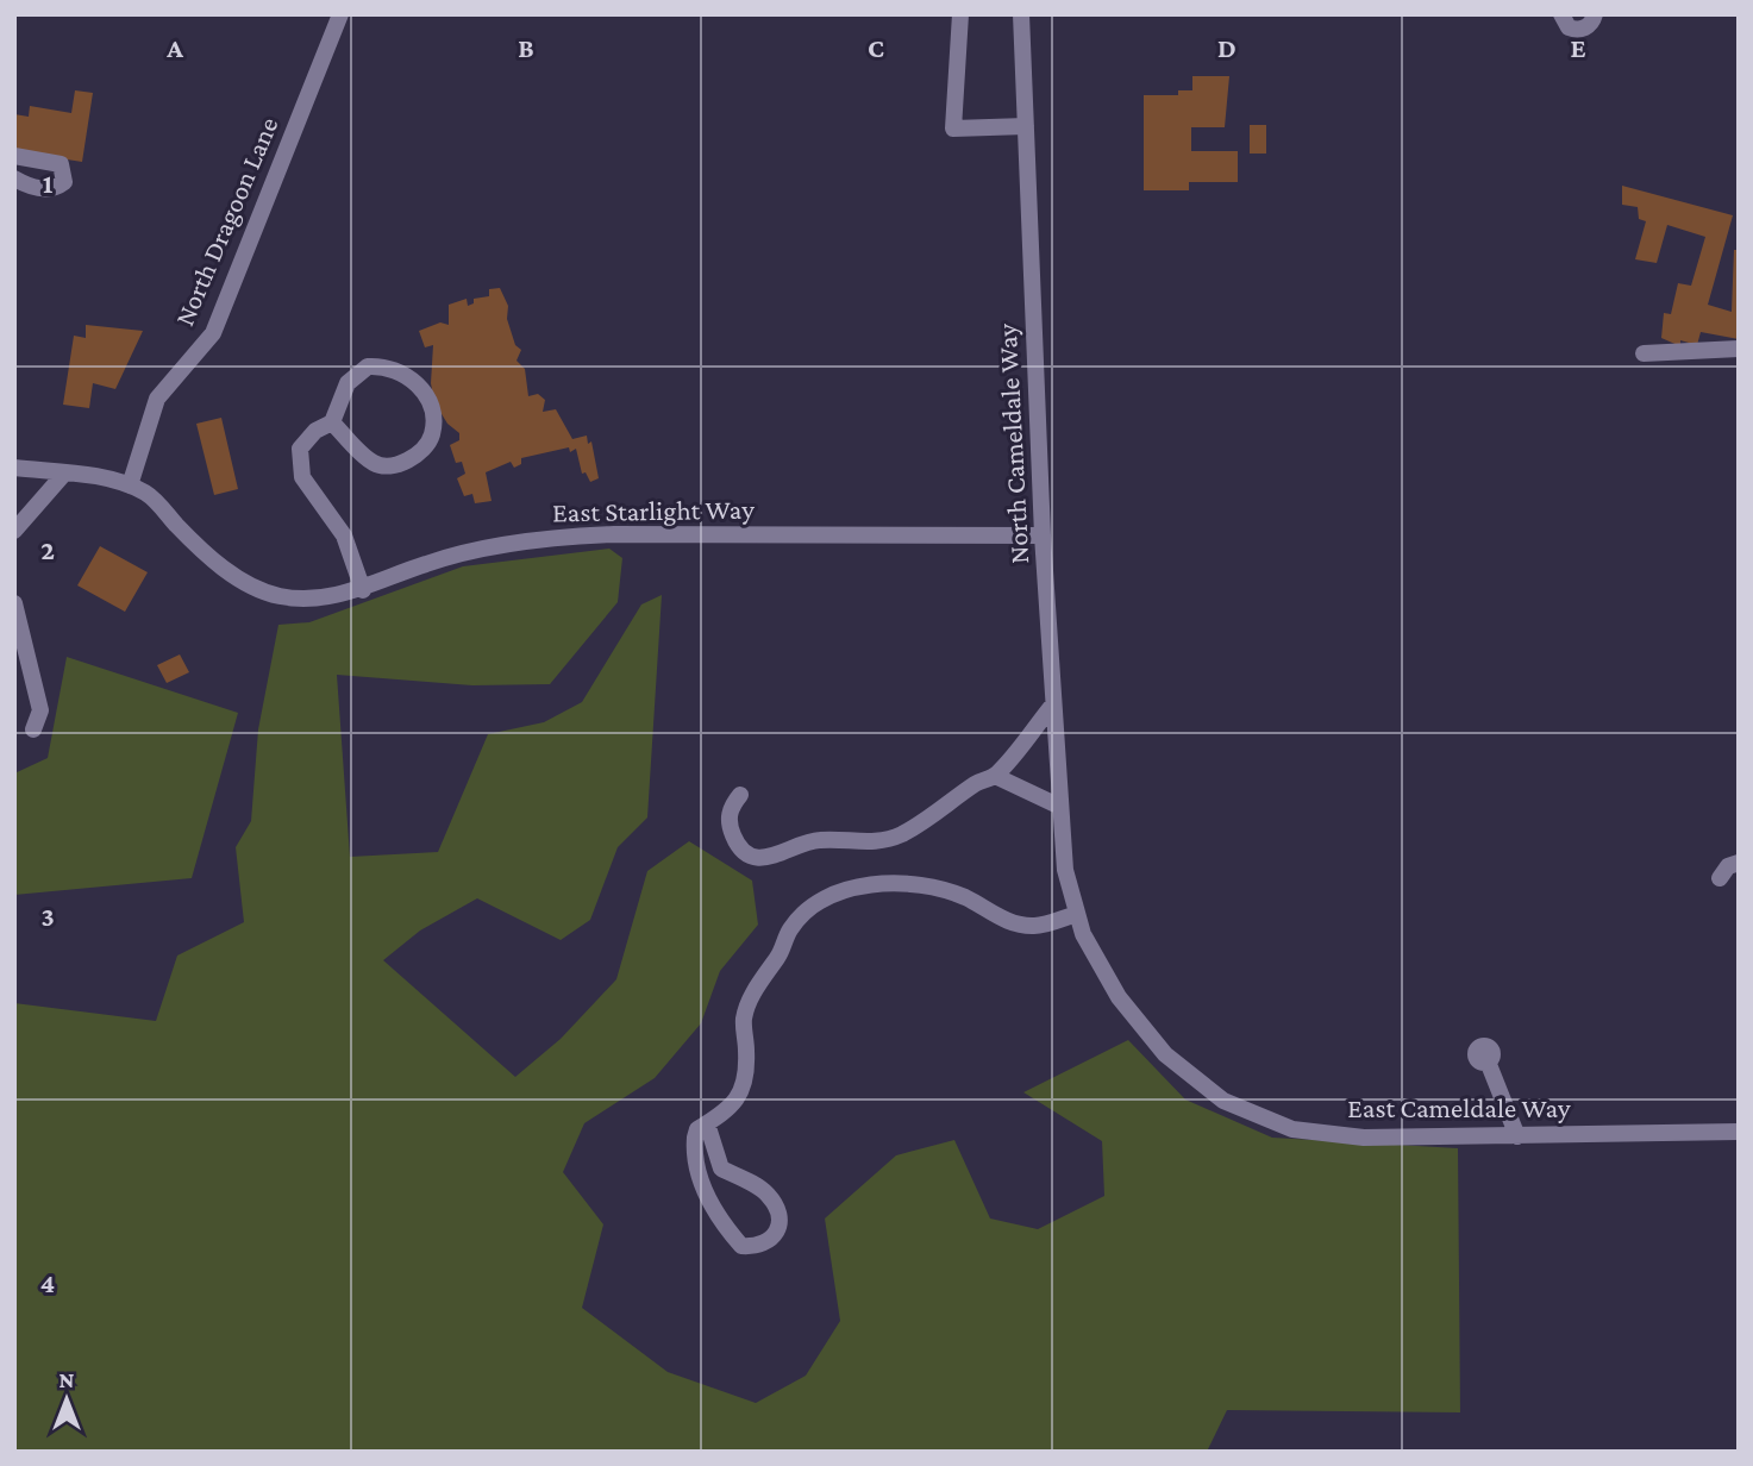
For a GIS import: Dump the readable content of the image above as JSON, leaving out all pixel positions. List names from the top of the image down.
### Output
{
  "streets": {
    "street": [
      "North Dragoon Lane",
      "North Cameldale Way",
      "East Starlight Way",
      "East Cameldale Way"
    ]
  },
  "crossings": [
    ["North Dragoon Lane", "East Starlight Way"],
    ["North Cameldale Way", "East Starlight Way"],
    ["North Cameldale Way", "East Cameldale Way"]
  ],
  "north": "top",
  "grid": {
    "columns": [
      "A",
      "B",
      "C",
      "D",
      "E"
    ],
    "rows": [
      "1",
      "2",
      "3",
      "4"
    ]
  }
}
